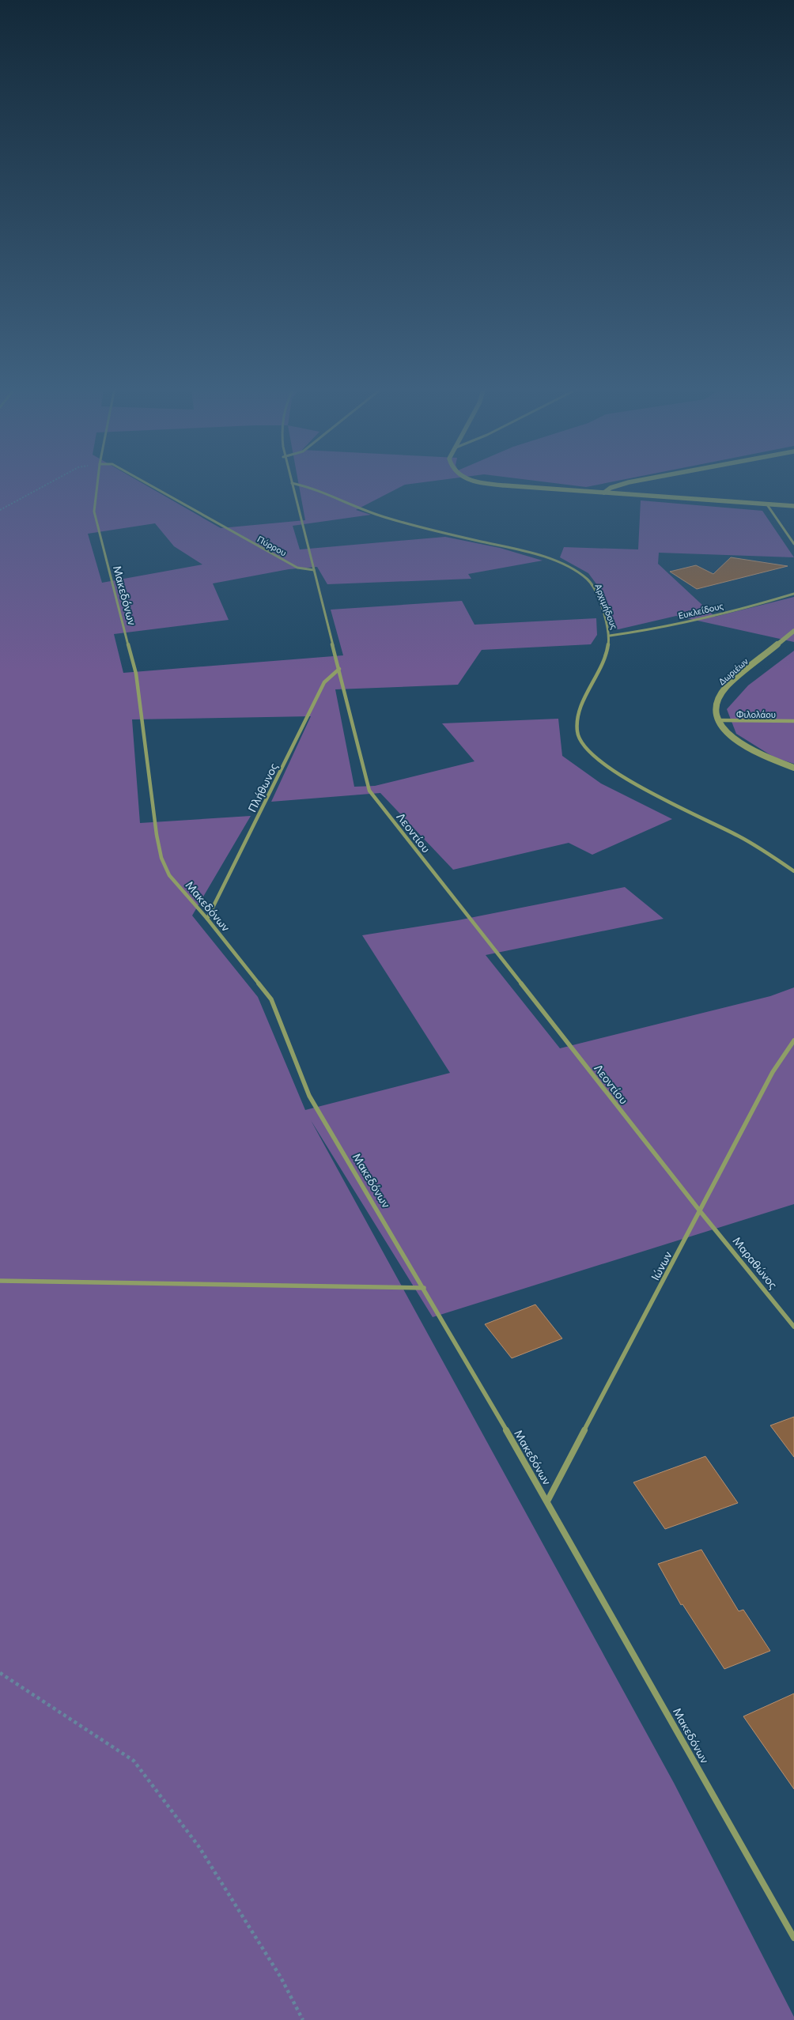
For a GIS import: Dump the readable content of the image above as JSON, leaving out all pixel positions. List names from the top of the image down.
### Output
{
  "streets": {
    "street": [
      "Πύρρου",
      "Μακεδόνων",
      "Αρχιμήδους",
      "Ευκλείδους",
      "Δωριέων",
      "Φιλολάου",
      "Πλήθωνος",
      "Λεοντίου",
      "Μαραθώνος",
      "Ιώνων"
    ]
  },
  "crossings": [
    ["Πύρρου", "Λεοντίου"],
    ["Μακεδόνων", "Πλήθωνος"],
    ["Μακεδόνων", "Ιώνων"],
    ["Αρχιμήδους", "Ευκλείδους"],
    ["Αρχιμήδους", "Λεοντίου"],
    ["Δωριέων", "Φιλολάου"],
    ["Πλήθωνος", "Λεοντίου"],
    ["Λεοντίου", "Μαραθώνος"],
    ["Λεοντίου", "Ιώνων"],
    ["Μαραθώνος", "Ιώνων"]
  ]
}
